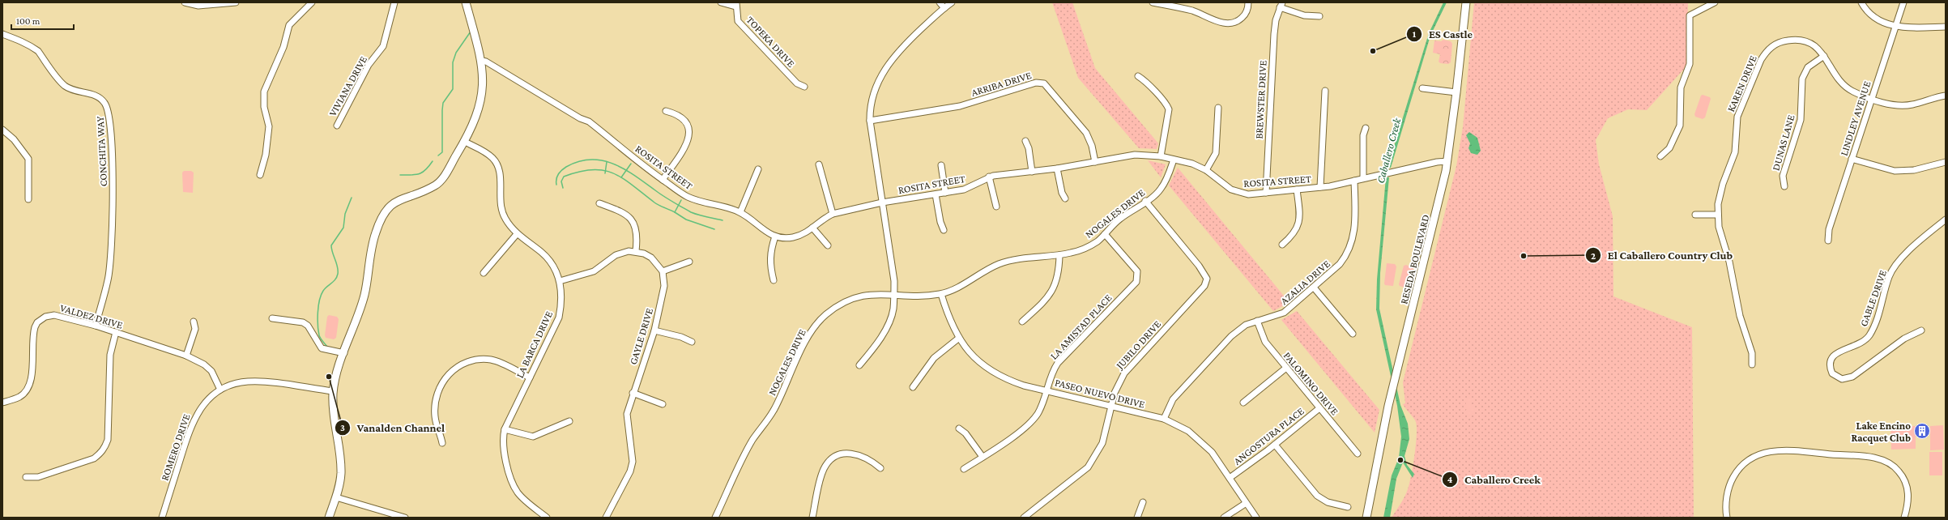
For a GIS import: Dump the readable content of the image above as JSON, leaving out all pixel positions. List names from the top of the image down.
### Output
{
  "streets": {
    "main road": ["RESEDA BOULEVARD"],
    "street": [
      "TOPEKA DRIVE",
      "ARRIBA DRIVE",
      "KAREN DRIVE",
      "VIVIANA DRIVE",
      "BREWSTER DRIVE",
      "LINDLEY AVENUE",
      "DUNAS LANE",
      "CONCHITA WAY",
      "ROSITA STREET",
      "NOGALES DRIVE",
      "AZALIA DRIVE",
      "GABLE DRIVE",
      "VALDEZ DRIVE",
      "LA AMISTAD PLACE",
      "GAYLE DRIVE",
      "LA BARCA DRIVE",
      "JUBILO DRIVE",
      "PALOMINO DRIVE",
      "PASEO NUEVO DRIVE",
      "ANGOSTURA PLACE",
      "ROMERO DRIVE"
    ]
  },
  "crossings": [
    ["ARRIBA DRIVE", "ROSITA STREET"],
    ["KAREN DRIVE", "LINDLEY AVENUE"],
    ["KAREN DRIVE", "DUNAS LANE"],
    ["BREWSTER DRIVE", "ROSITA STREET"],
    ["CONCHITA WAY", "VALDEZ DRIVE"],
    ["ROSITA STREET", "NOGALES DRIVE"],
    ["ROSITA STREET", "RESEDA BOULEVARD"],
    ["ROSITA STREET", "AZALIA DRIVE"],
    ["NOGALES DRIVE", "LA AMISTAD PLACE"],
    ["NOGALES DRIVE", "JUBILO DRIVE"],
    ["NOGALES DRIVE", "PASEO NUEVO DRIVE"],
    ["AZALIA DRIVE", "PALOMINO DRIVE"],
    ["AZALIA DRIVE", "PASEO NUEVO DRIVE"],
    ["VALDEZ DRIVE", "ROMERO DRIVE"],
    ["LA AMISTAD PLACE", "PASEO NUEVO DRIVE"],
    ["JUBILO DRIVE", "PASEO NUEVO DRIVE"],
    ["PALOMINO DRIVE", "ANGOSTURA PLACE"],
    ["PASEO NUEVO DRIVE", "ANGOSTURA PLACE"]
  ],
  "water": ["Caballero Creek"],
  "places": {
    "other": [
      "ES Castle",
      "El Caballero Country Club",
      "Vanalden Channel",
      "Caballero Creek"
    ],
    "building": ["Lake Encino Racquet Club"]
  },
  "scale_bar": "100 m"
}
